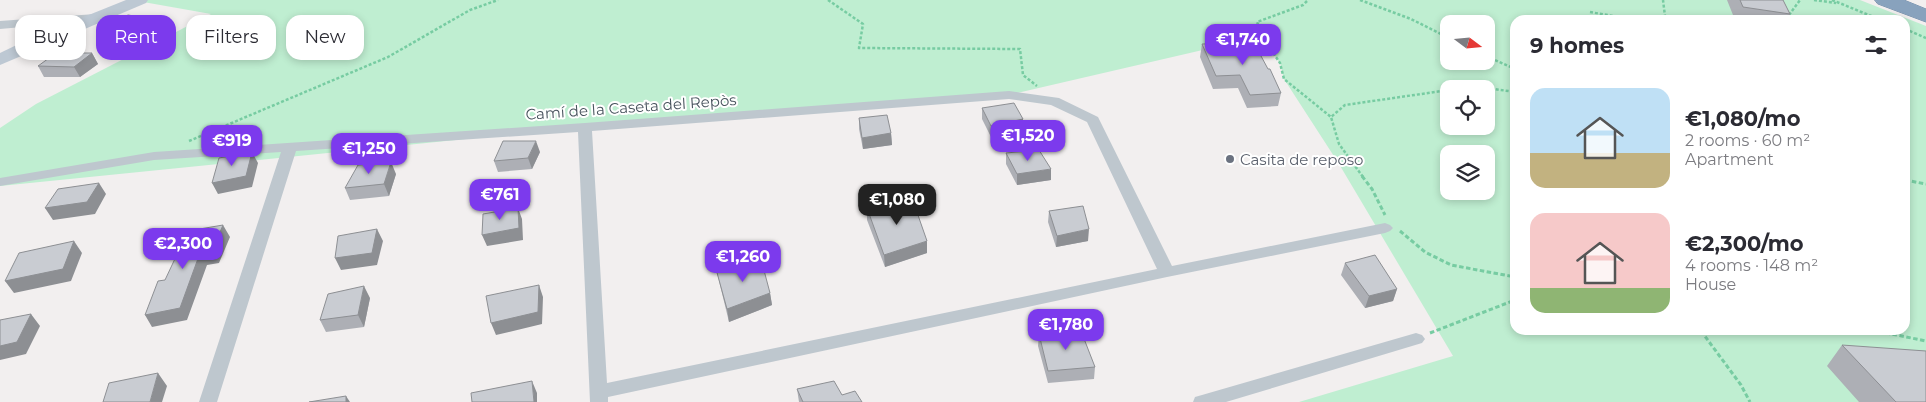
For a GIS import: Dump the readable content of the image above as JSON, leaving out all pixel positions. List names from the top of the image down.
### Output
{
  "streets": {
    "street": ["Camí de la Caseta del Repòs"]
  },
  "places": ["Casita de reposo"],
  "north": "right",
  "page": {
    "chip": [
      "Buy",
      "Rent",
      "Filters",
      "New"
    ],
    "heading": "9 homes",
    "price": [
      "€1,740",
      "€1,520",
      "€919",
      "€1,250",
      "€761",
      "€1,080",
      "€2,300",
      "€1,260",
      "€1,780"
    ],
    "list": [
      {
        "name": "€1,080/mo",
        "note": "2 rooms · 60 m² · Apartment"
      },
      {
        "name": "€2,300/mo",
        "note": "4 rooms · 148 m² · House"
      }
    ]
  }
}
